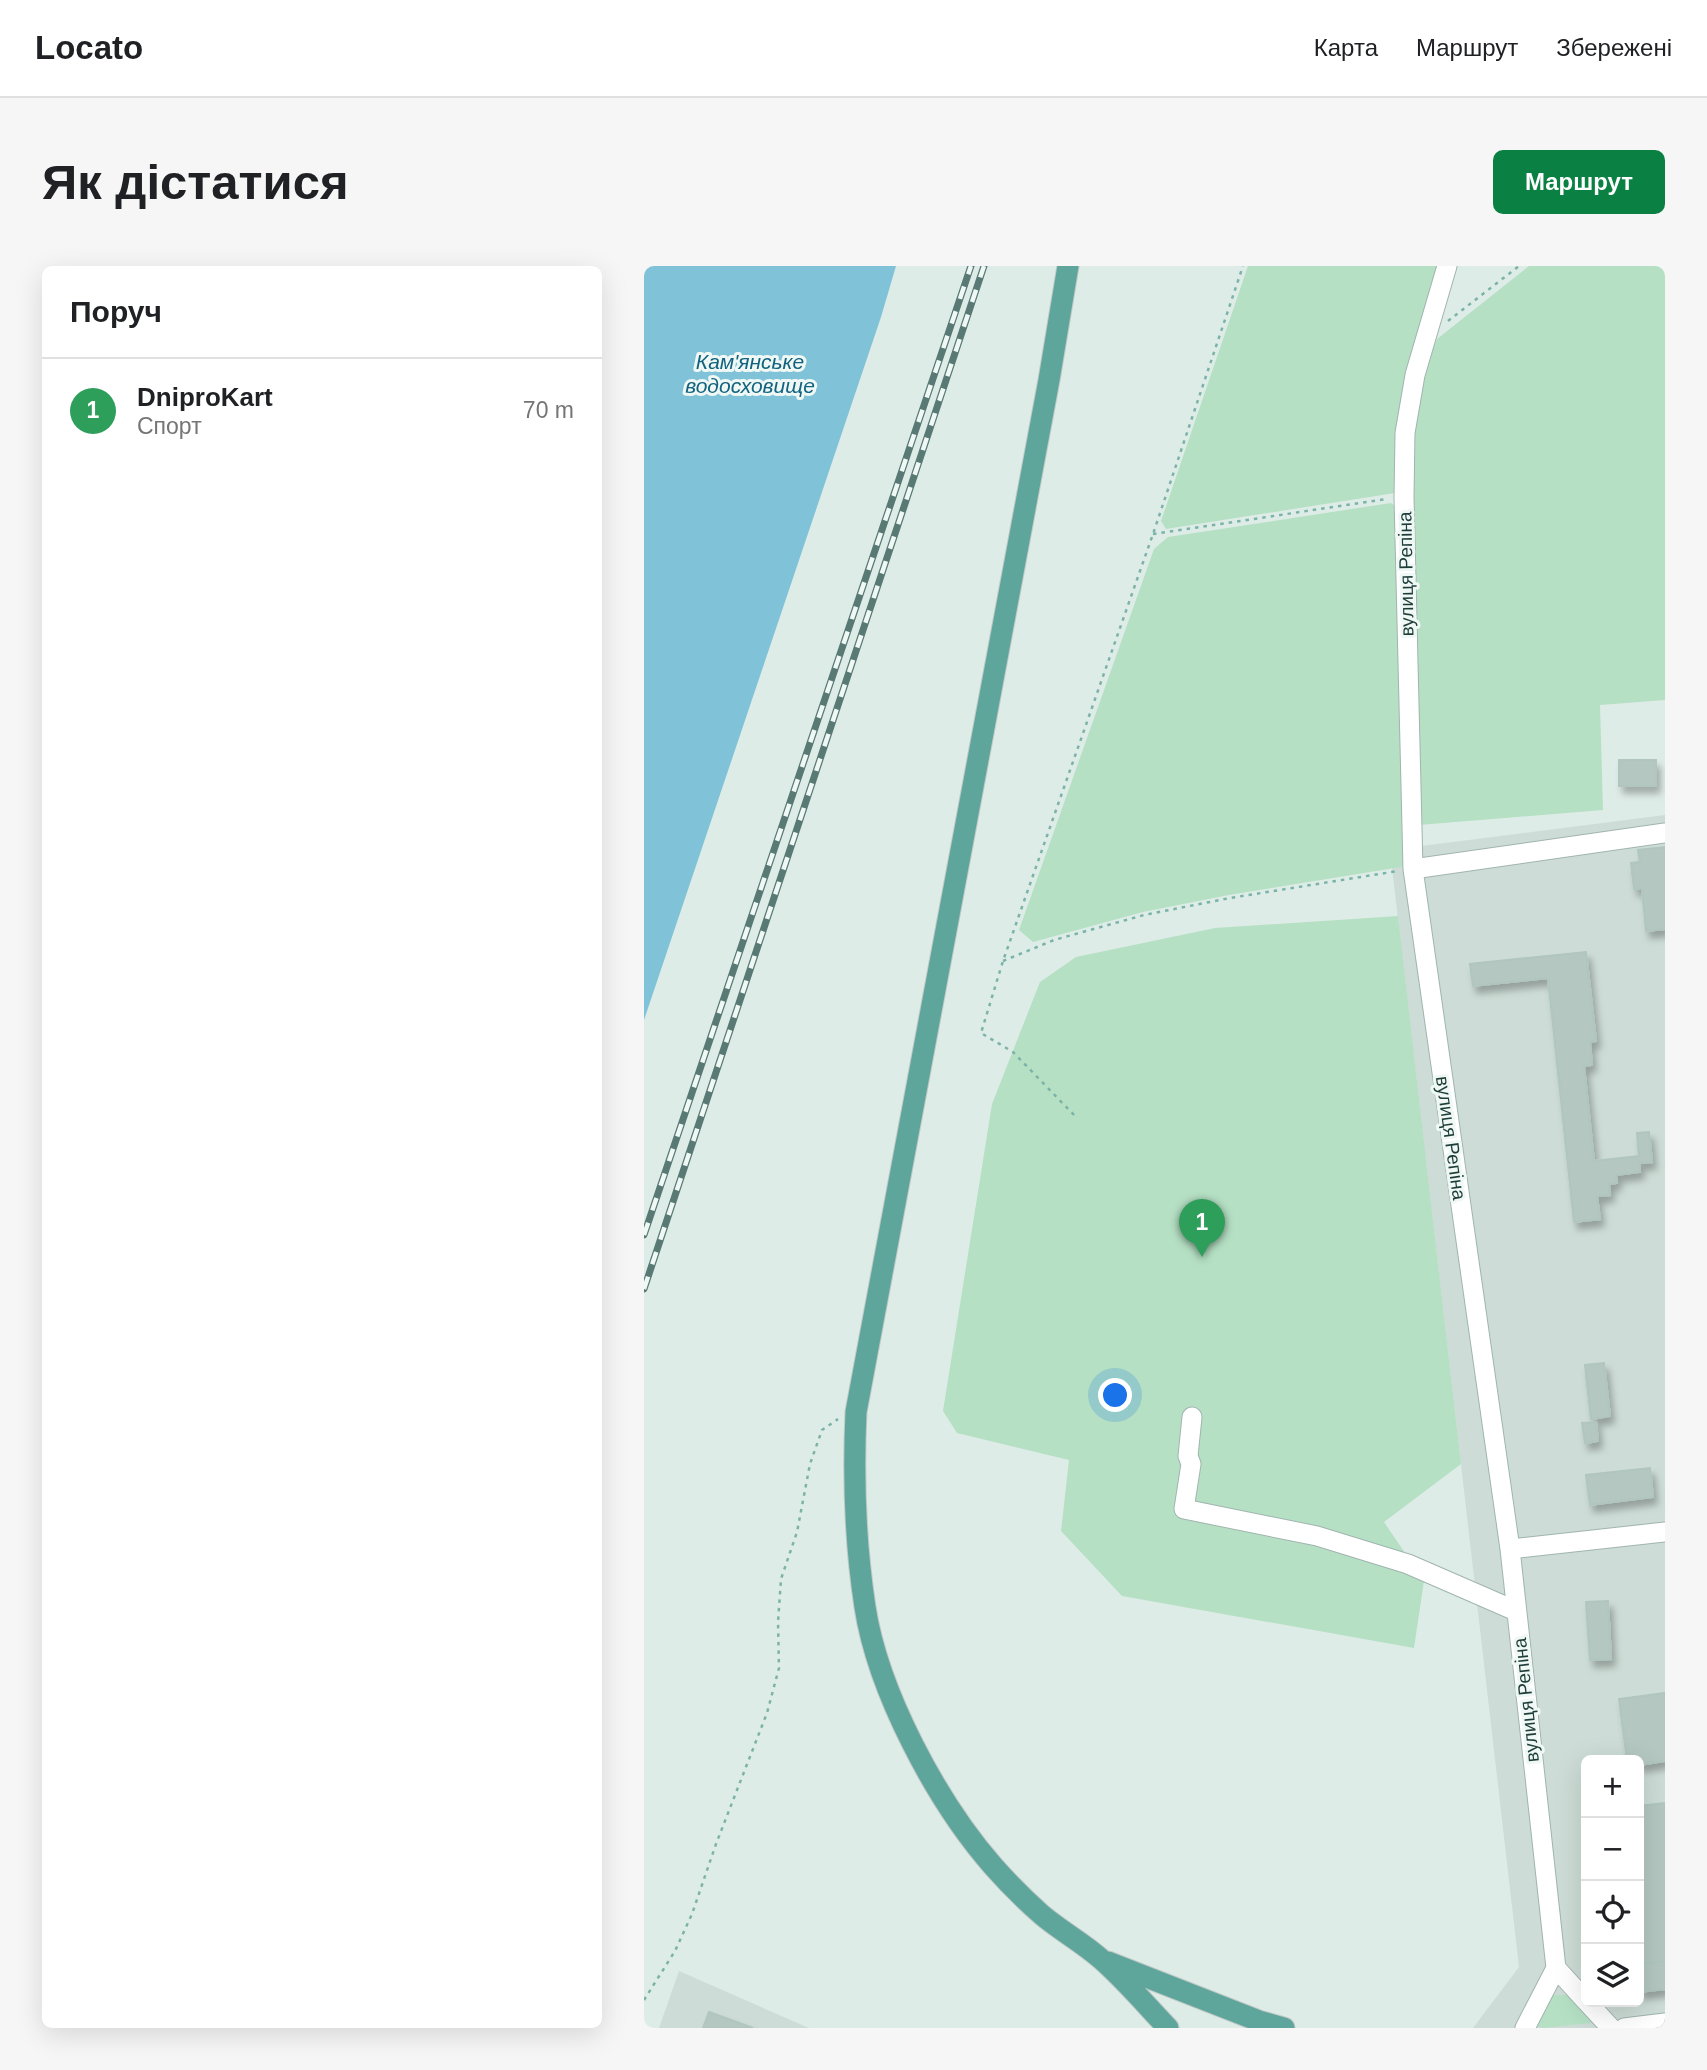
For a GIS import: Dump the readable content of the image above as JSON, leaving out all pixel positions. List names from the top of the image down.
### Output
{
  "streets": {
    "street": ["вулиця Репіна"]
  },
  "water": ["Кам'янське водосховище"],
  "page": {
    "header": "Locato",
    "nav": ["Карта", "Маршрут", "Збережені"],
    "buttons": "Маршрут",
    "title": "Як дістатися",
    "heading": "Поруч",
    "list": [
      {
        "mark": "1",
        "name": "DniproKart",
        "note": "Спорт",
        "value": "70 m"
      }
    ],
    "pins": "1",
    "map_buttons": ["+", "−"]
  }
}
